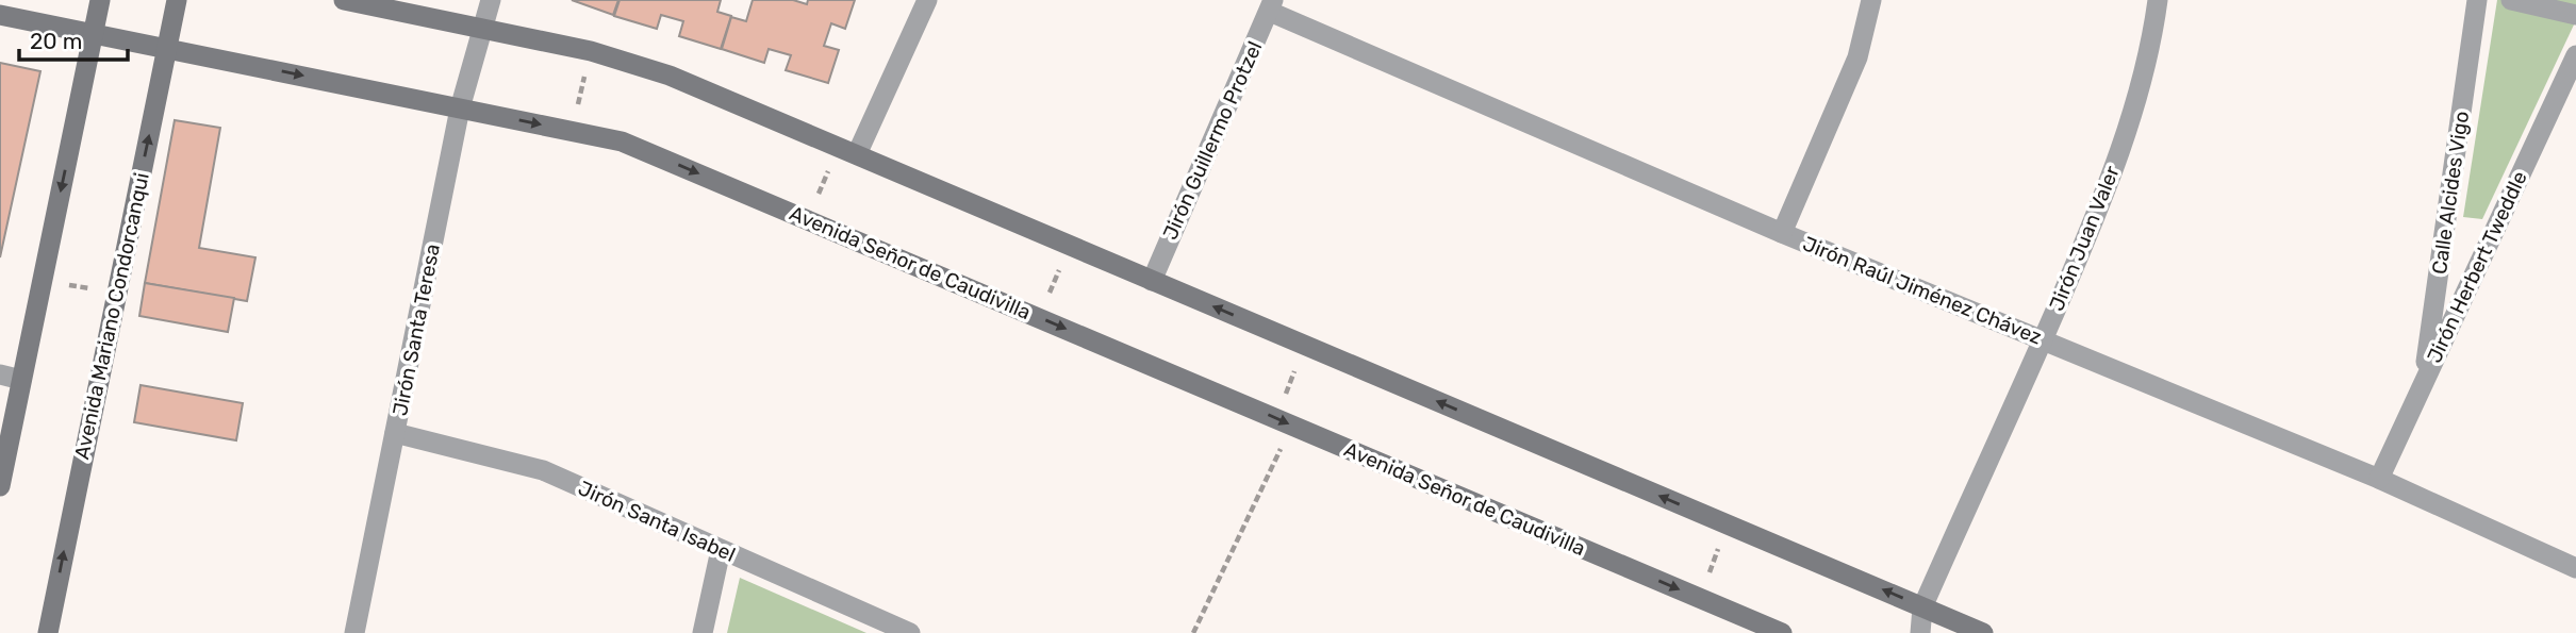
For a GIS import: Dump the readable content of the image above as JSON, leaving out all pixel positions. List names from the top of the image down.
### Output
{
  "streets": {
    "main road": ["Avenida Señor de Caudivilla", "Avenida Mariano Condorcanqui"],
    "street": [
      "Jirón Guillermo Protzel",
      "Calle Alcides Vigo",
      "Jirón Juan Valer",
      "Jirón Herbert Tweddle",
      "Jirón Raúl Jiménez Chávez",
      "Jirón Santa Teresa",
      "Jirón Santa Isabel"
    ]
  },
  "crossings": [
    ["Jirón Guillermo Protzel", "Jirón Raúl Jiménez Chávez"],
    ["Calle Alcides Vigo", "Jirón Herbert Tweddle"],
    ["Jirón Juan Valer", "Jirón Raúl Jiménez Chávez"],
    ["Avenida Señor de Caudivilla", "Avenida Mariano Condorcanqui"],
    ["Avenida Señor de Caudivilla", "Jirón Santa Teresa"],
    ["Jirón Herbert Tweddle", "Jirón Raúl Jiménez Chávez"],
    ["Jirón Santa Teresa", "Jirón Santa Isabel"]
  ],
  "scale_bar": "20 m"
}
